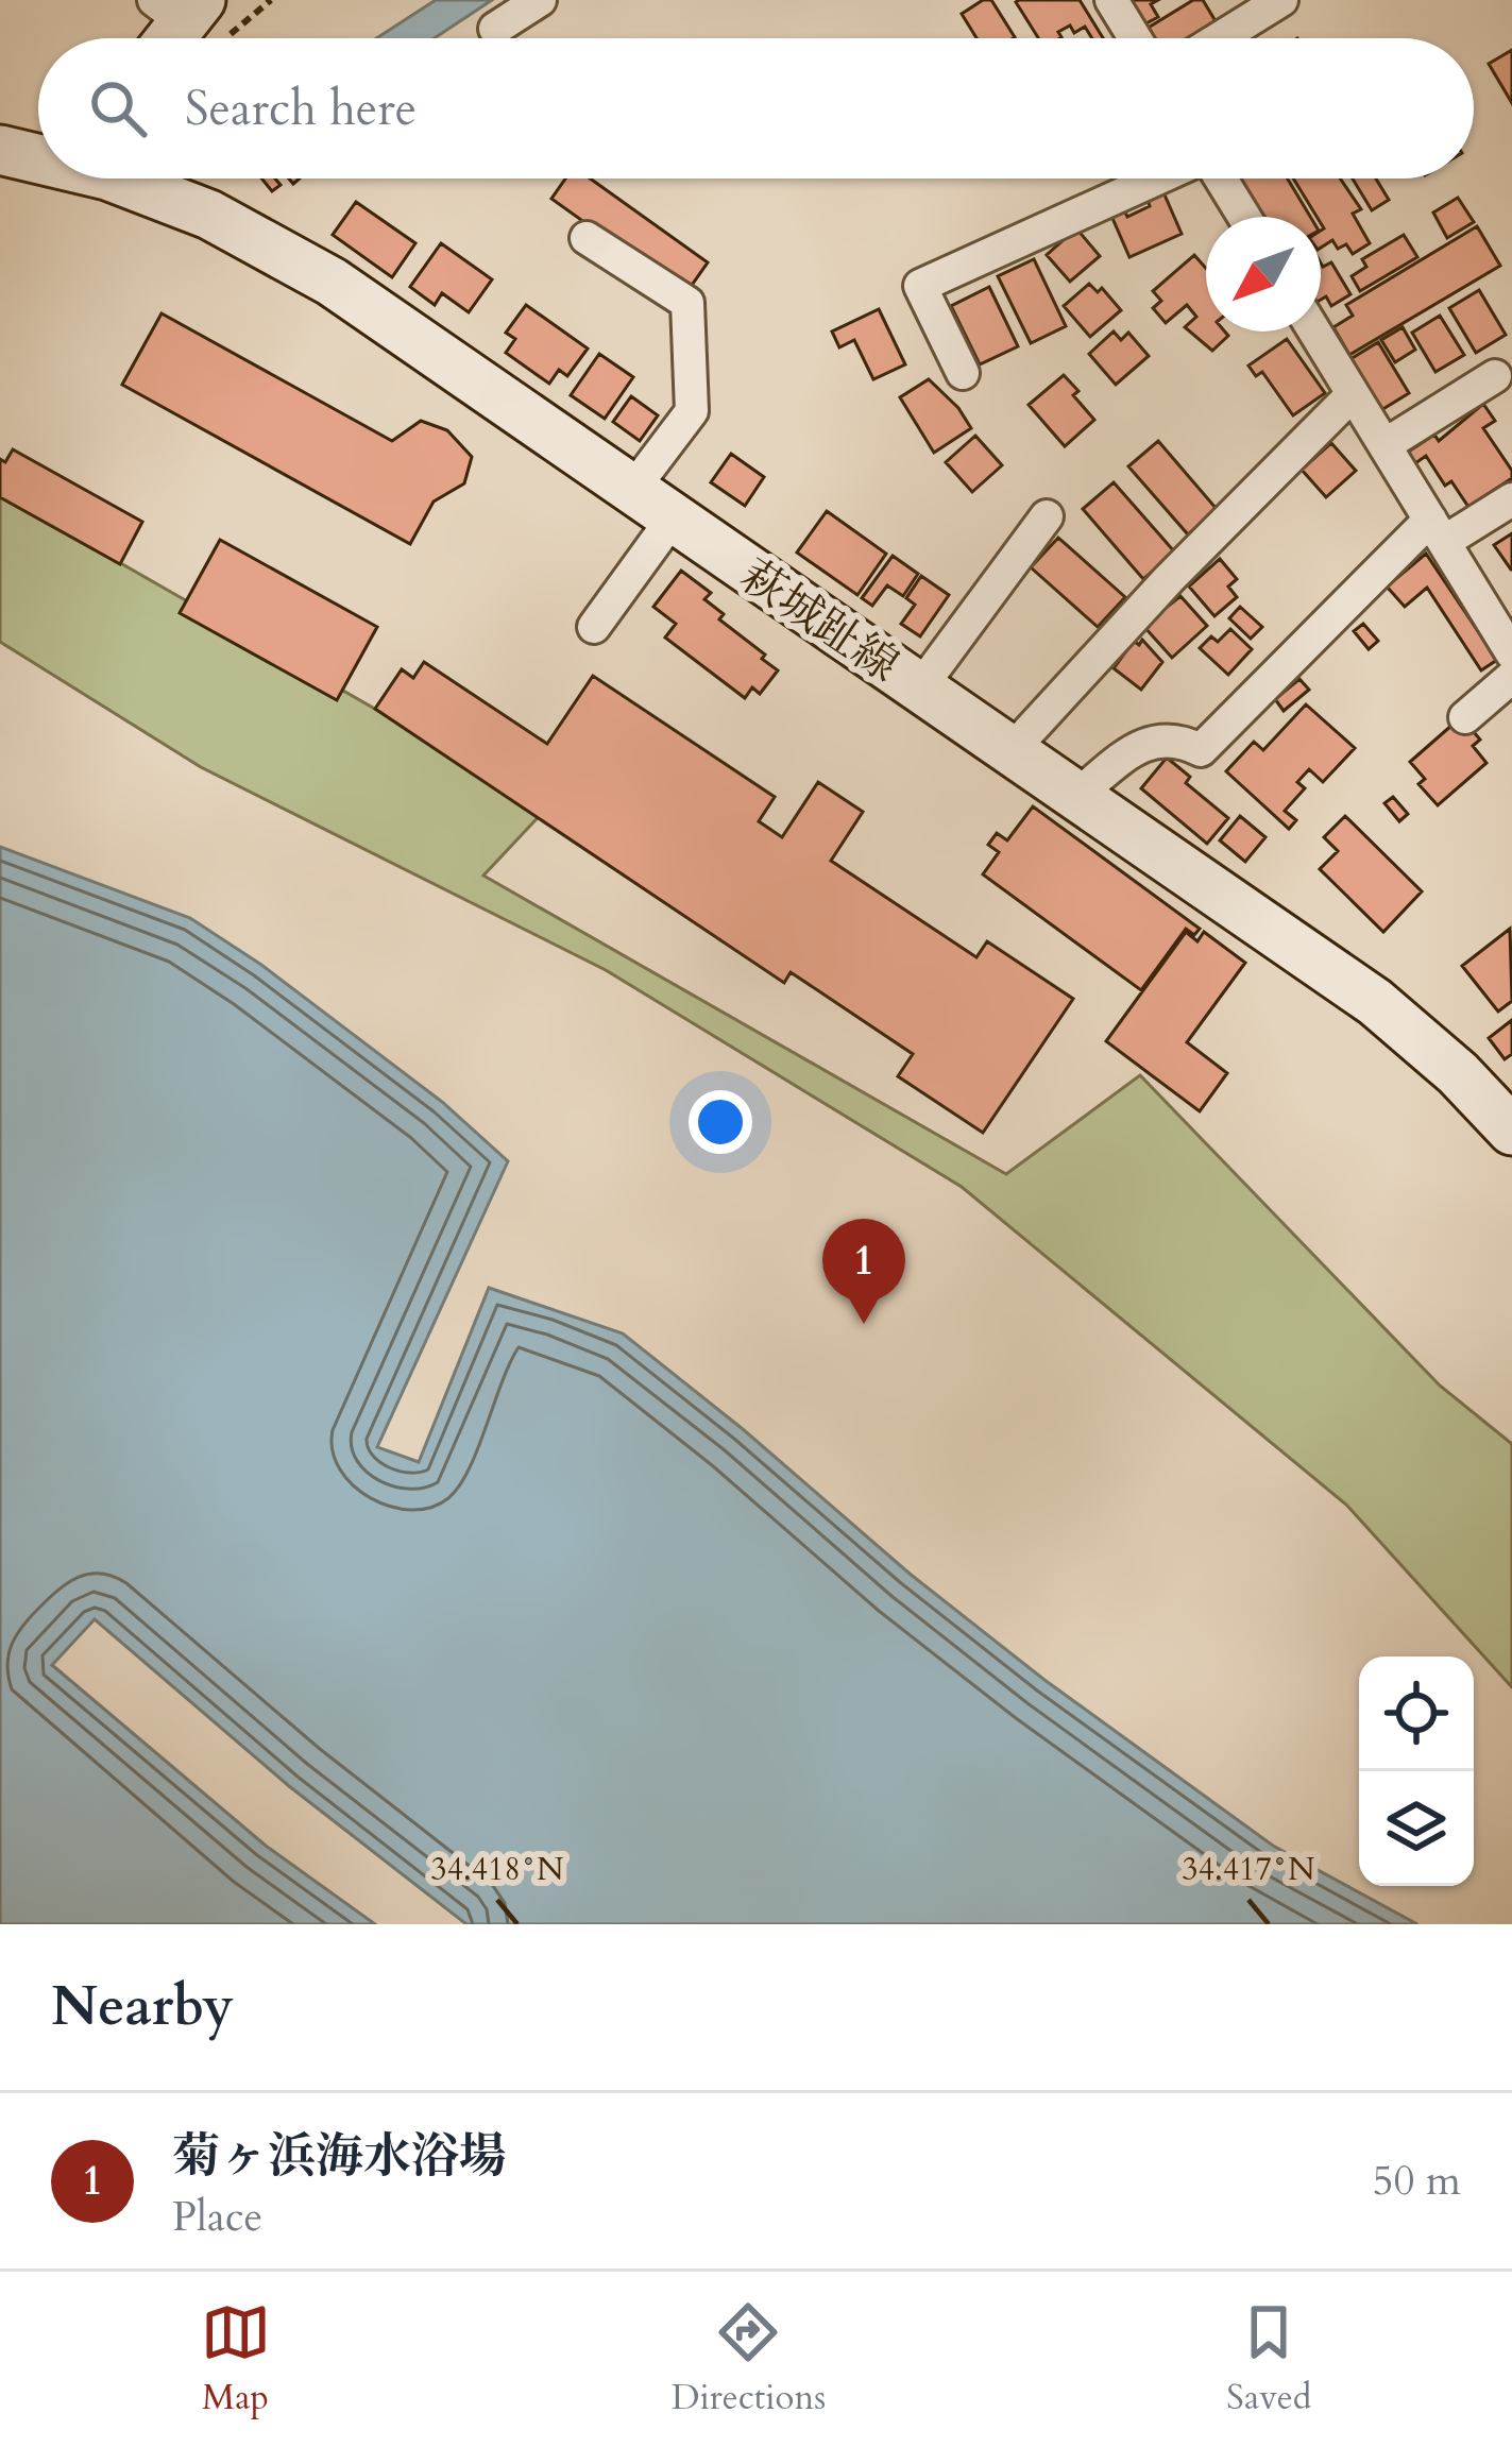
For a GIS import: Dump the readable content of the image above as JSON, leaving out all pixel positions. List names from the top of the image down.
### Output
{
  "streets": {
    "main road": ["萩城趾線"]
  },
  "north": "bottom left",
  "page": {
    "search": "Search here",
    "pins": "1",
    "heading": "Nearby",
    "list": [
      {
        "mark": "1",
        "name": "菊ヶ浜海水浴場",
        "note": "Place",
        "value": "50 m"
      }
    ],
    "nav": ["Map", "Directions", "Saved"]
  },
  "coordinates": ["34.418°N", "34.417°N"]
}
